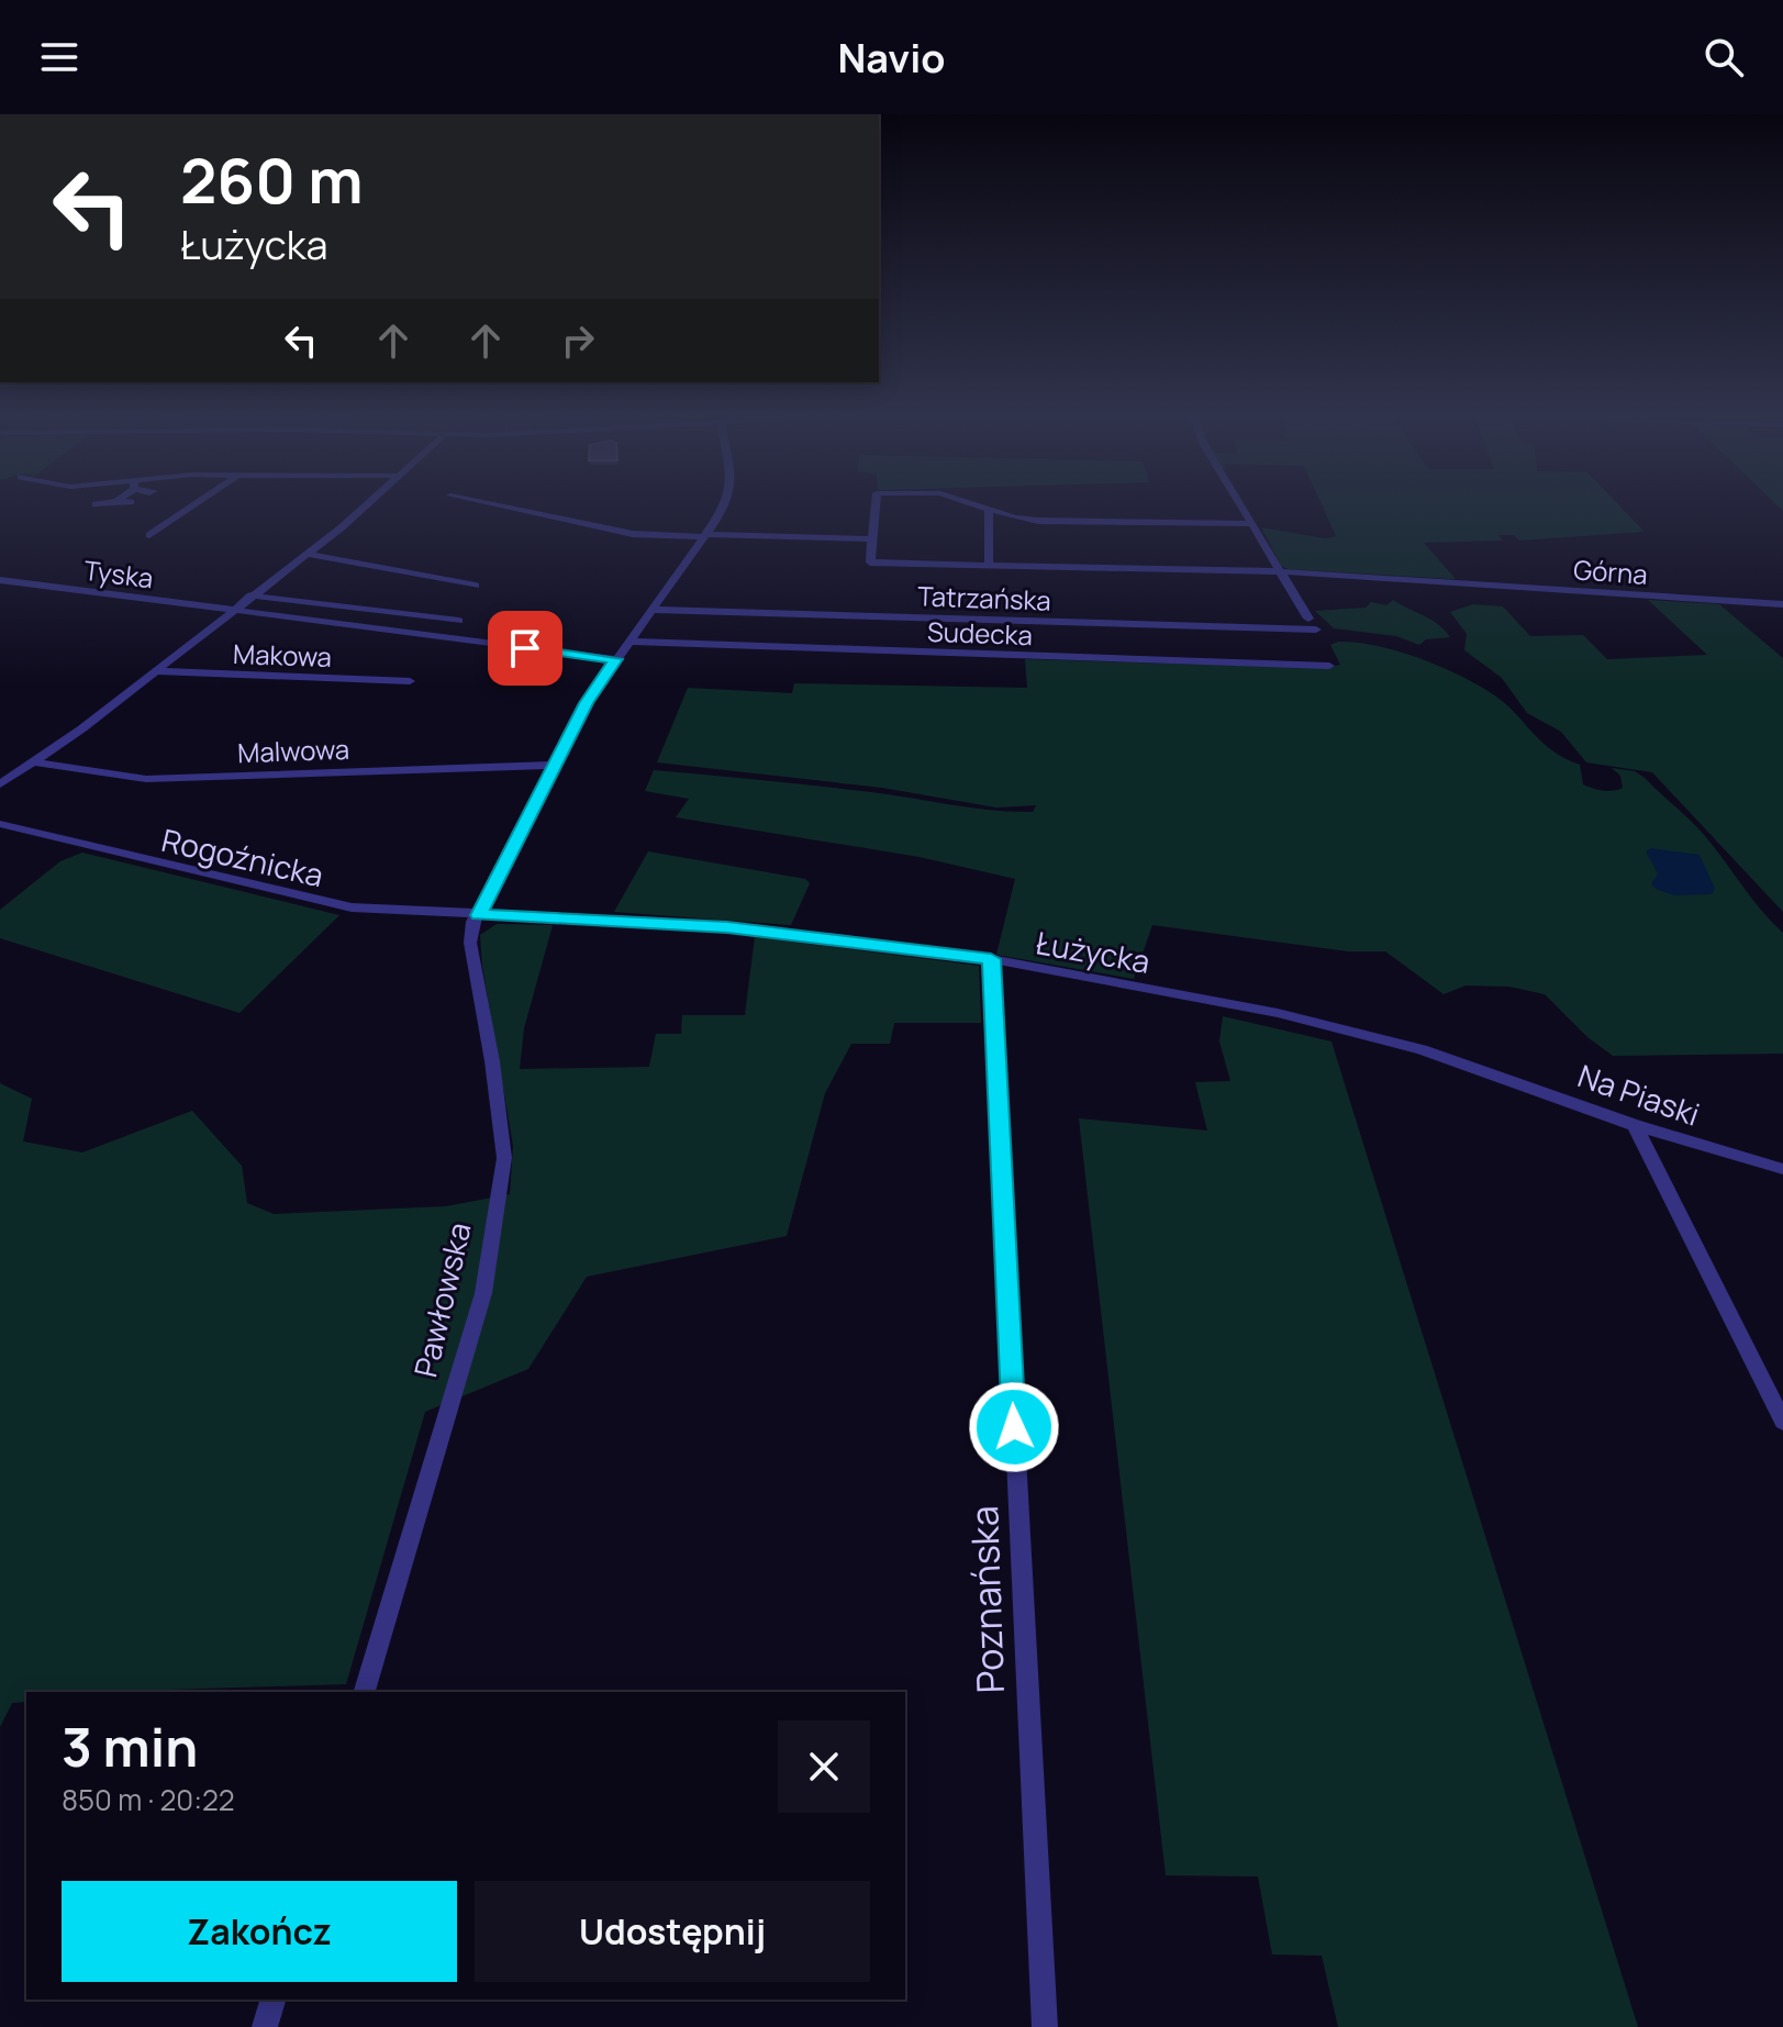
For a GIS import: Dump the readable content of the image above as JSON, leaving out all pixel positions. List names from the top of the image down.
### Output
{
  "streets": {
    "street": [
      "Górna",
      "Tyska",
      "Tatrzańska",
      "Sudecka",
      "Makowa",
      "Malwowa",
      "Rogoźnicka",
      "Łużycka",
      "Na Piaski",
      "Pawłowska",
      "Poznańska"
    ]
  },
  "crossings": [
    ["Tyska", "Pawłowska"],
    ["Tatrzańska", "Pawłowska"],
    ["Sudecka", "Pawłowska"],
    ["Malwowa", "Pawłowska"],
    ["Rogoźnicka", "Łużycka"],
    ["Rogoźnicka", "Pawłowska"],
    ["Łużycka", "Na Piaski"],
    ["Łużycka", "Pawłowska"],
    ["Łużycka", "Poznańska"]
  ],
  "page": {
    "header": "Navio",
    "turn": ["260 m", "Łużycka"],
    "heading": ["3 min", "850 m · 20:22"],
    "buttons": ["Zakończ", "Udostępnij"]
  }
}
